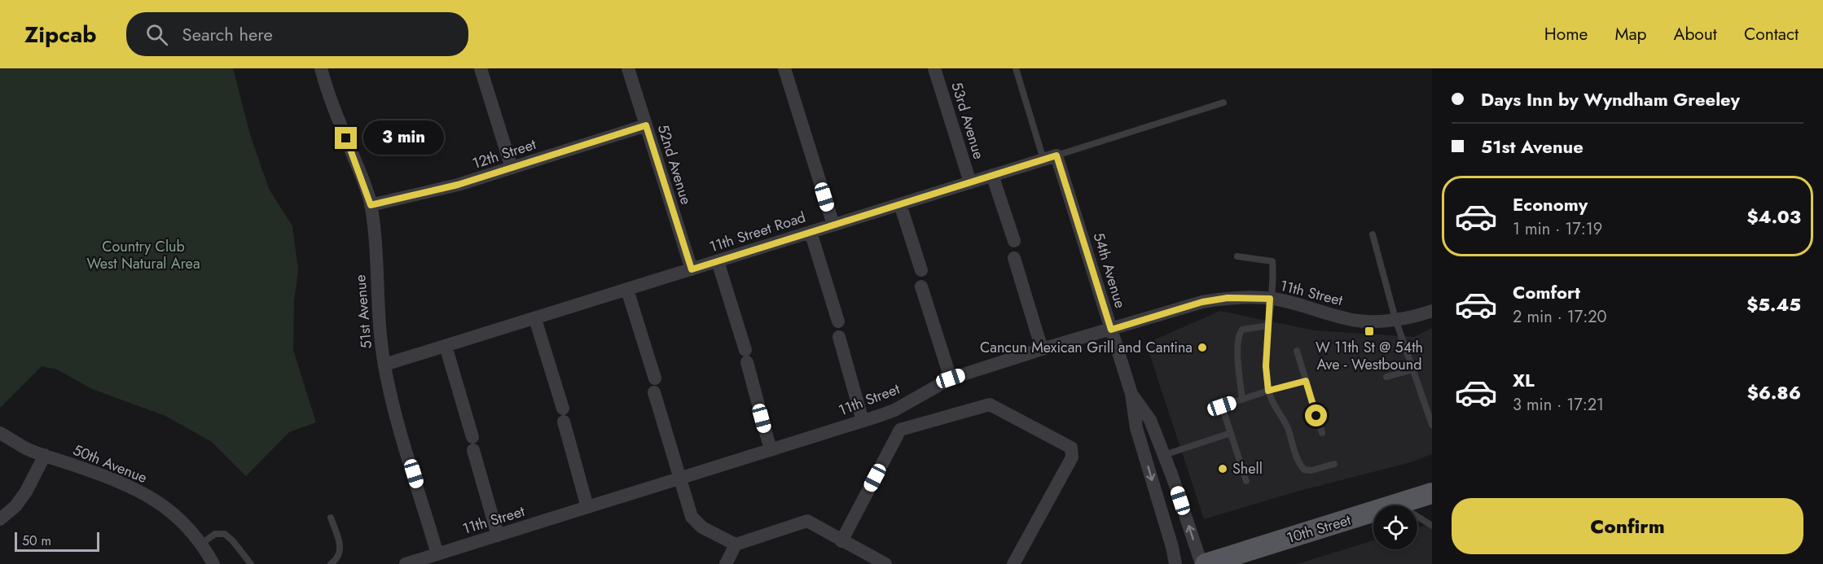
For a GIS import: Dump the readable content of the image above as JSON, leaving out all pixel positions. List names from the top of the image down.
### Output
{
  "streets": {
    "main road": ["10th Street"],
    "street": [
      "53rd Avenue",
      "12th Street",
      "52nd Avenue",
      "11th Street Road",
      "54th Avenue",
      "11th Street",
      "51st Avenue",
      "50th Avenue"
    ]
  },
  "crossings": [
    ["53rd Avenue", "11th Street Road"],
    ["12th Street", "52nd Avenue"],
    ["12th Street", "51st Avenue"],
    ["52nd Avenue", "11th Street Road"],
    ["11th Street Road", "54th Avenue"],
    ["11th Street Road", "51st Avenue"],
    ["54th Avenue", "11th Street"],
    ["11th Street", "51st Avenue"]
  ],
  "parks": ["Country Club West Natural Area"],
  "places": {
    "transit": ["W 11th St @ 54th Ave - Westbound"],
    "other": ["Cancun Mexican Grill and Cantina", "Shell"]
  },
  "scale_bar": "50 m",
  "page": {
    "header": "Zipcab",
    "search": "Search here",
    "nav": [
      "Home",
      "Map",
      "About",
      "Contact"
    ],
    "banner": ["Days Inn by Wyndham Greeley", "51st Avenue"],
    "bubble": "3 min",
    "list": [
      {
        "name": "Economy",
        "note": "1 min · 17:19",
        "value": "$4.03"
      },
      {
        "name": "Comfort",
        "note": "2 min · 17:20",
        "value": "$5.45"
      },
      {
        "name": "XL",
        "note": "3 min · 17:21",
        "value": "$6.86"
      }
    ],
    "buttons": "Confirm",
    "scale": "50 m"
  }
}
